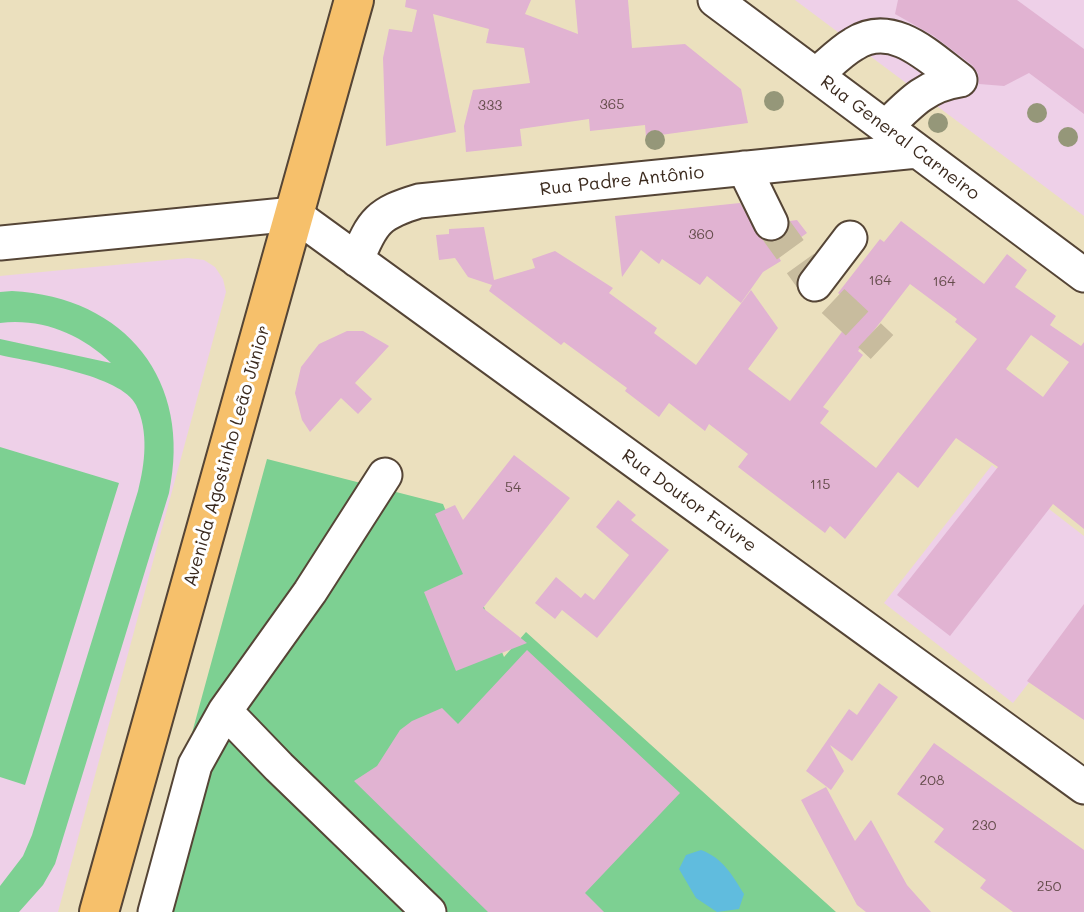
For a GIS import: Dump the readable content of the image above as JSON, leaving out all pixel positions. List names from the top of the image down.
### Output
{
  "streets": {
    "main road": ["Avenida Agostinho Leão Júnior"],
    "street": ["Rua General Carneiro", "Rua Padre Antônio", "Rua Doutor Faivre"]
  },
  "crossings": [
    ["Rua General Carneiro", "Rua Padre Antônio"],
    ["Rua Padre Antônio", "Rua Doutor Faivre"],
    ["Avenida Agostinho Leão Júnior", "Rua Doutor Faivre"]
  ],
  "house_numbers": [
    "365",
    "333",
    "360",
    "164",
    "164",
    "115",
    "54",
    "208",
    "230",
    "250"
  ]
}
